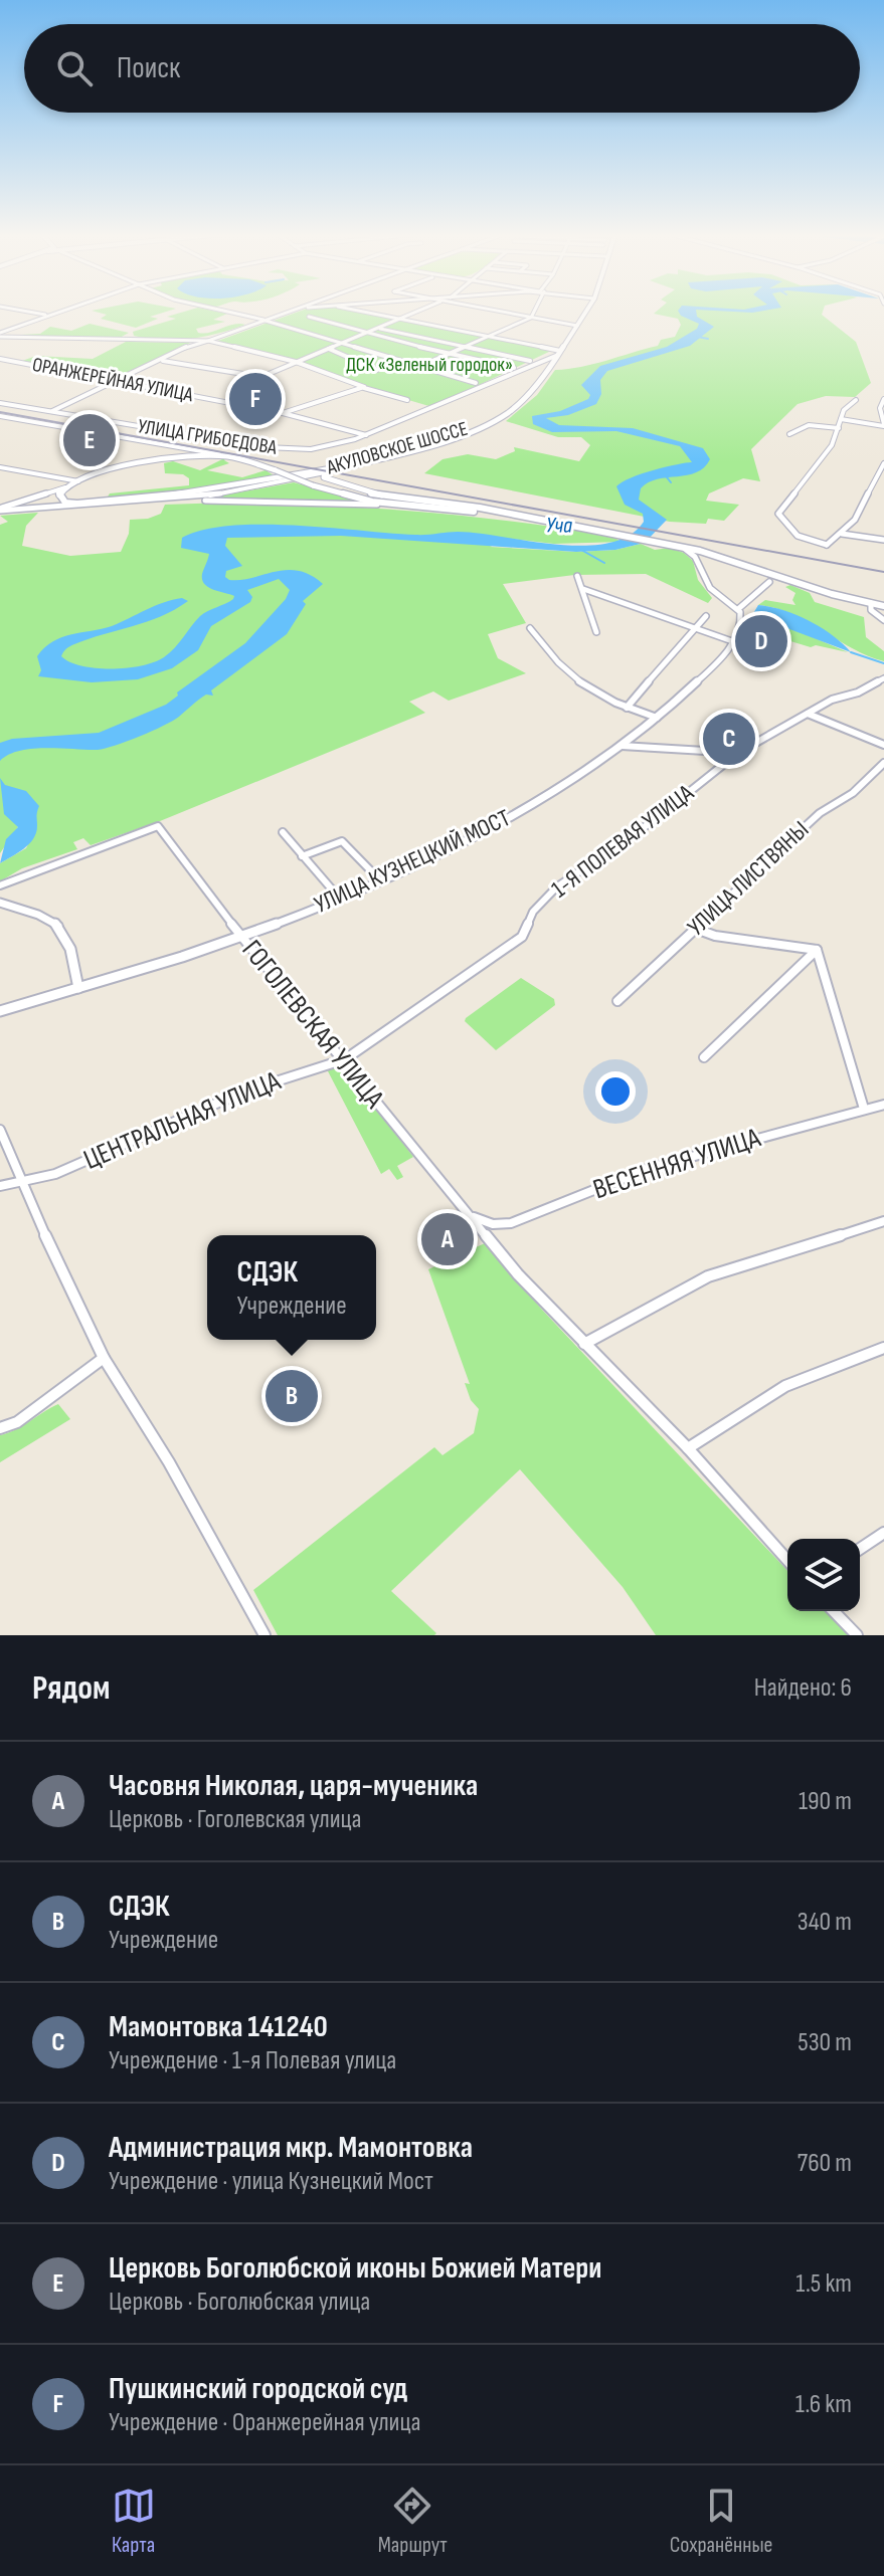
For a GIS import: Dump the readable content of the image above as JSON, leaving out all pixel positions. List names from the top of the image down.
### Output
{
  "streets": {
    "main road": ["АКУЛОВСКОЕ ШОССЕ"],
    "street": [
      "ОРАНЖЕРЕЙНАЯ УЛИЦА",
      "УЛИЦА ГРИБОЕДОВА",
      "1-Я ПОЛЕВАЯ УЛИЦА",
      "УЛИЦА КУЗНЕЦКИЙ МОСТ",
      "УЛИЦА ЛИСТВЯНЫ",
      "ГОГОЛЕВСКАЯ УЛИЦА",
      "ЦЕНТРАЛЬНАЯ УЛИЦА",
      "ВЕСЕННЯЯ УЛИЦА"
    ]
  },
  "crossings": [
    ["ОРАНЖЕРЕЙНАЯ УЛИЦА", "УЛИЦА ГРИБОЕДОВА"],
    ["УЛИЦА ГРИБОЕДОВА", "АКУЛОВСКОЕ ШОССЕ"],
    ["1-Я ПОЛЕВАЯ УЛИЦА", "ГОГОЛЕВСКАЯ УЛИЦА"],
    ["1-Я ПОЛЕВАЯ УЛИЦА", "ЦЕНТРАЛЬНАЯ УЛИЦА"],
    ["УЛИЦА КУЗНЕЦКИЙ МОСТ", "ГОГОЛЕВСКАЯ УЛИЦА"],
    ["ГОГОЛЕВСКАЯ УЛИЦА", "ЦЕНТРАЛЬНАЯ УЛИЦА"],
    ["ГОГОЛЕВСКАЯ УЛИЦА", "ВЕСЕННЯЯ УЛИЦА"]
  ],
  "water": ["Уча"],
  "parks": ["ДСК «Зеленый городок»"],
  "page": {
    "search": "Поиск",
    "pins": [
      "F",
      "E",
      "D",
      "C",
      "A",
      "B"
    ],
    "popup": ["СДЭК", "Учреждение"],
    "heading": ["Рядом", "Найдено: 6"],
    "list": [
      {
        "mark": "A",
        "name": "Часовня Николая, царя-мученика",
        "note": "Церковь · Гоголевская улица",
        "value": "190 m"
      },
      {
        "mark": "B",
        "name": "СДЭК",
        "note": "Учреждение",
        "value": "340 m"
      },
      {
        "mark": "C",
        "name": "Мамонтовка 141240",
        "note": "Учреждение · 1-я Полевая улица",
        "value": "530 m"
      },
      {
        "mark": "D",
        "name": "Администрация мкр. Мамонтовка",
        "note": "Учреждение · улица Кузнецкий Мост",
        "value": "760 m"
      },
      {
        "mark": "E",
        "name": "Церковь Боголюбской иконы Божией Матери",
        "note": "Церковь · Боголюбская улица",
        "value": "1.5 km"
      },
      {
        "mark": "F",
        "name": "Пушкинский городской суд",
        "note": "Учреждение · Оранжерейная улица",
        "value": "1.6 km"
      }
    ],
    "nav": ["Карта", "Маршрут", "Сохранённые"]
  }
}
